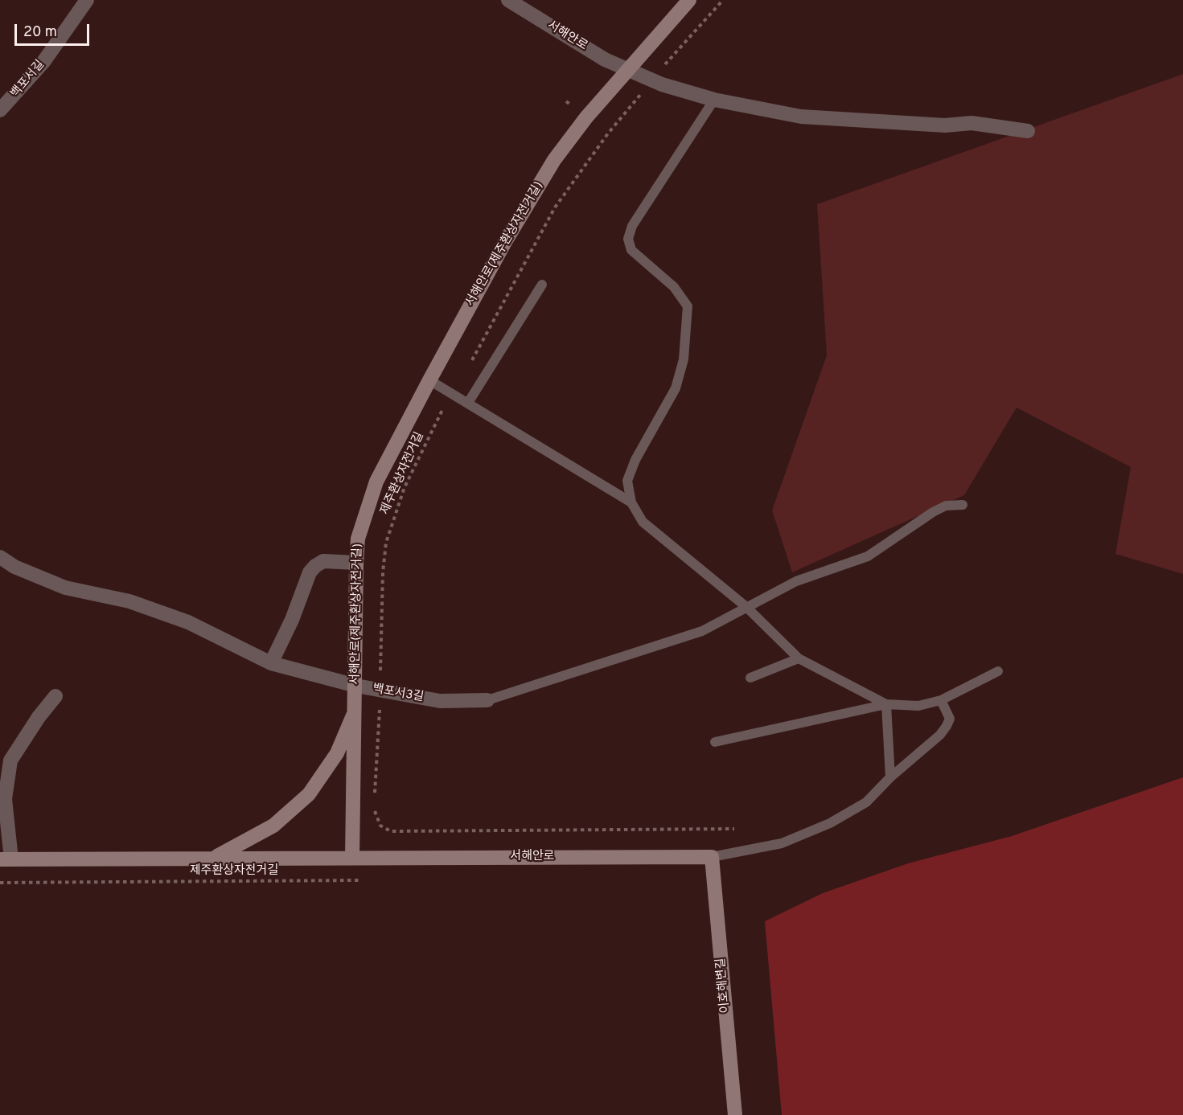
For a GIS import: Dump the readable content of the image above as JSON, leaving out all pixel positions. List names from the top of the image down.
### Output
{
  "streets": {
    "street": [
      "서해안로",
      "백포서길",
      "서해안로(제주환상자전거길)",
      "백포서3길",
      "이호해변길"
    ],
    "path": ["제주환상자전거길"]
  },
  "crossings": [
    ["서해안로", "서해안로(제주환상자전거길)"],
    ["서해안로", "이호해변길"],
    ["서해안로(제주환상자전거길)", "백포서3길"]
  ],
  "scale_bar": "20 m"
}
